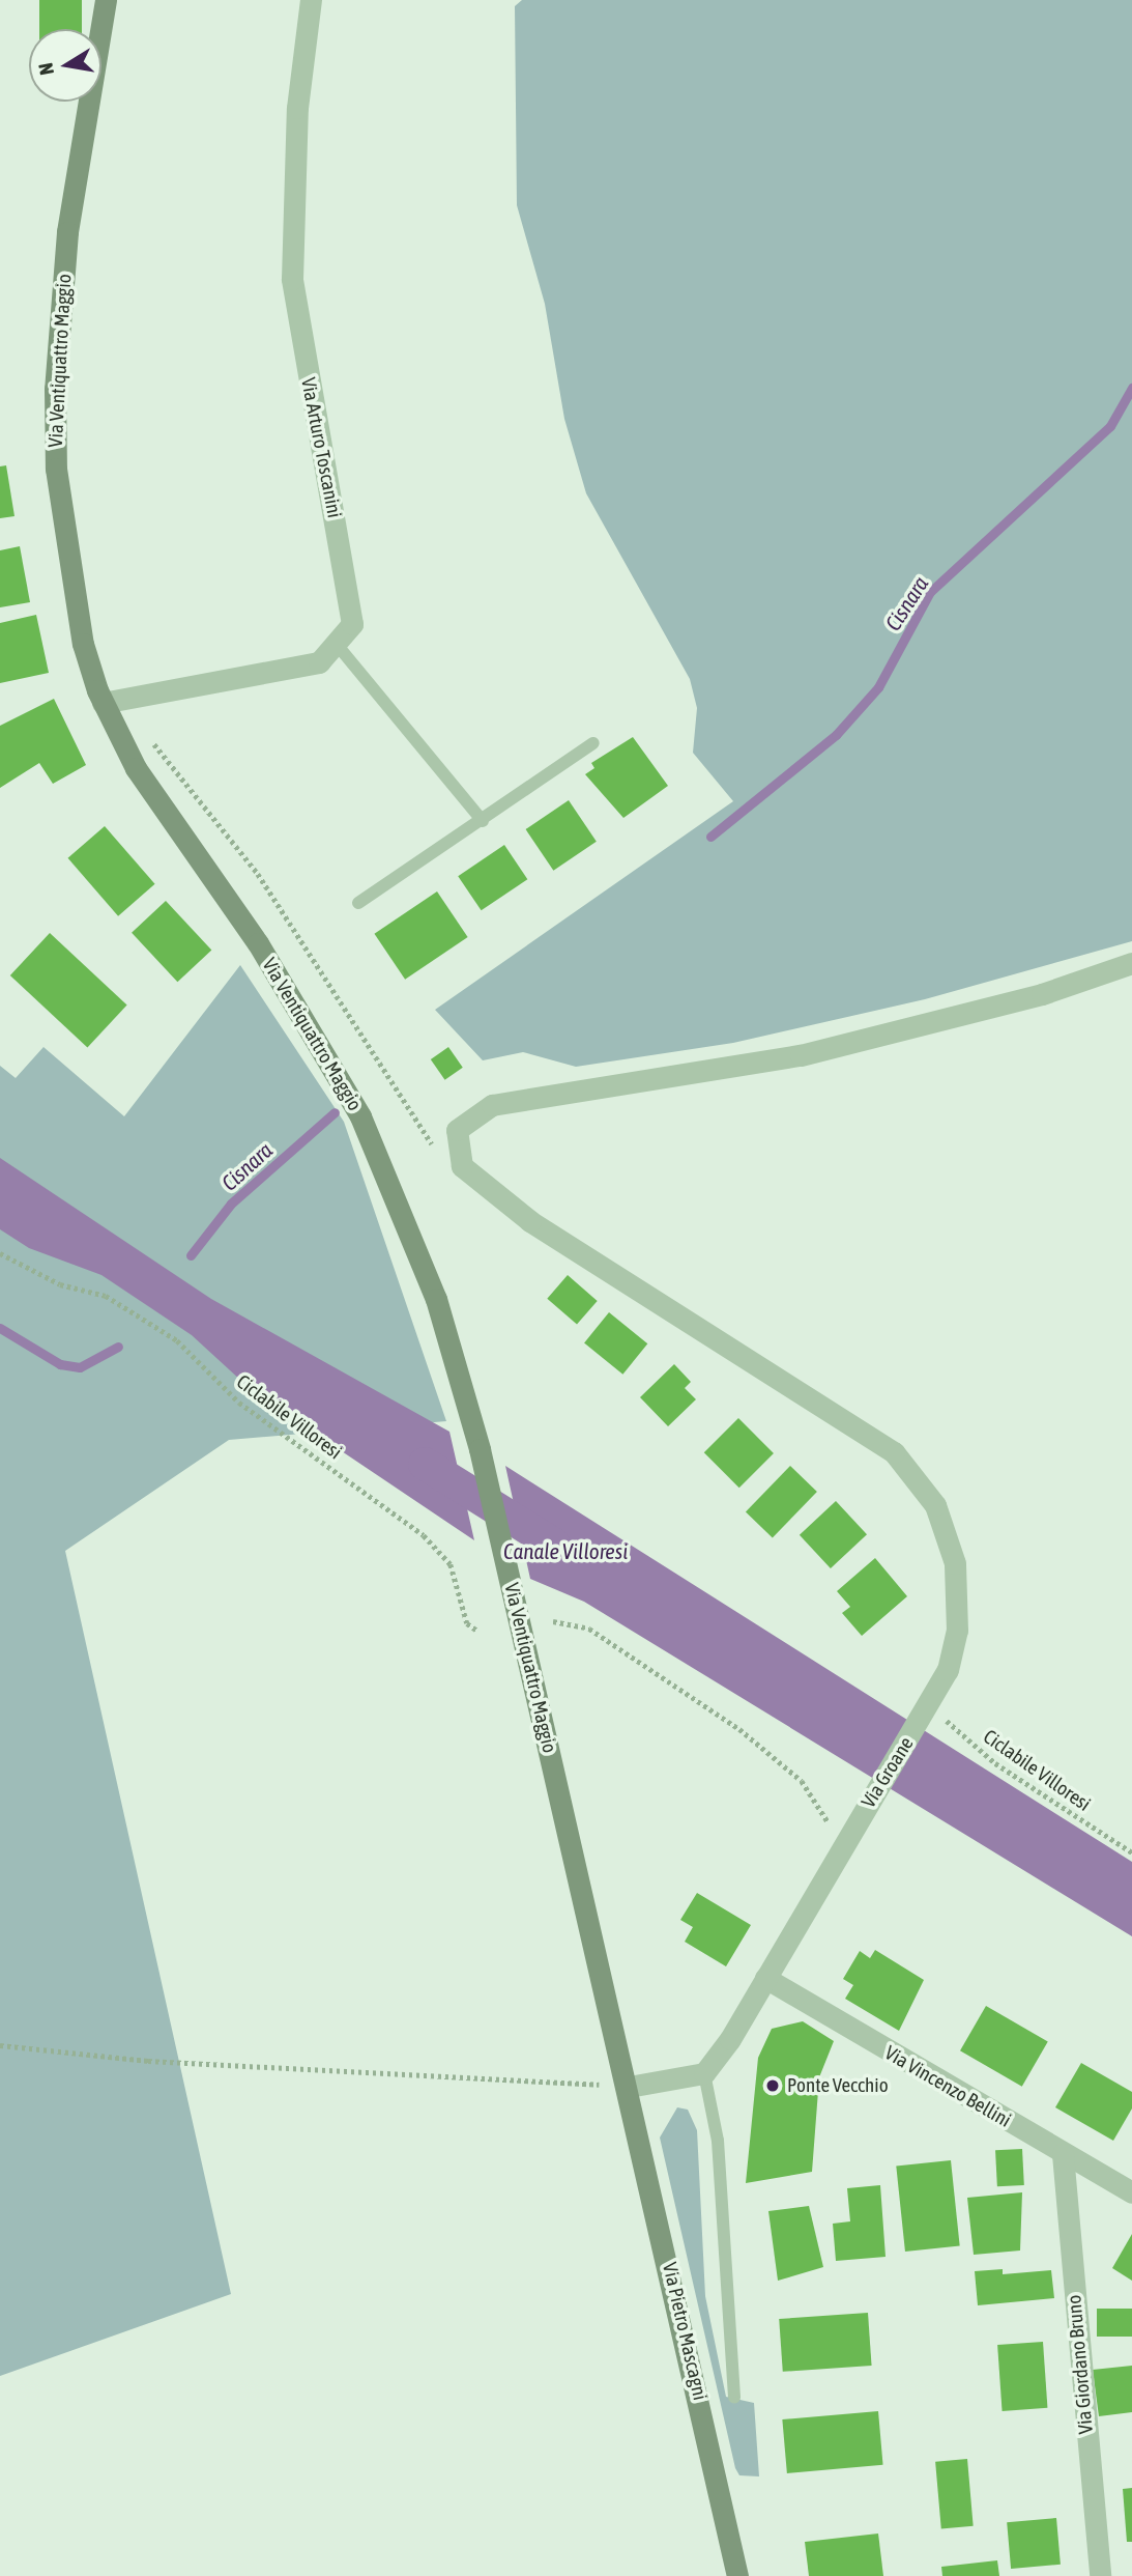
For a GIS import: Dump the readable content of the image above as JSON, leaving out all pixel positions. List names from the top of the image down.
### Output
{
  "streets": {
    "street": [
      "Via Ventiquattro Maggio",
      "Via Arturo Toscanini",
      "Via Groane",
      "Via Vincenzo Bellini",
      "Via Pietro Mascagni",
      "Via Giordano Bruno"
    ],
    "path": ["Ciclabile Villoresi"]
  },
  "crossings": [
    ["Via Ventiquattro Maggio", "Via Pietro Mascagni"],
    ["Ciclabile Villoresi", "Via Groane"],
    ["Via Groane", "Via Vincenzo Bellini"],
    ["Via Vincenzo Bellini", "Via Giordano Bruno"]
  ],
  "water": ["Cisnara", "Canale Villoresi"],
  "places": ["Ponte Vecchio"],
  "north": "left"
}
